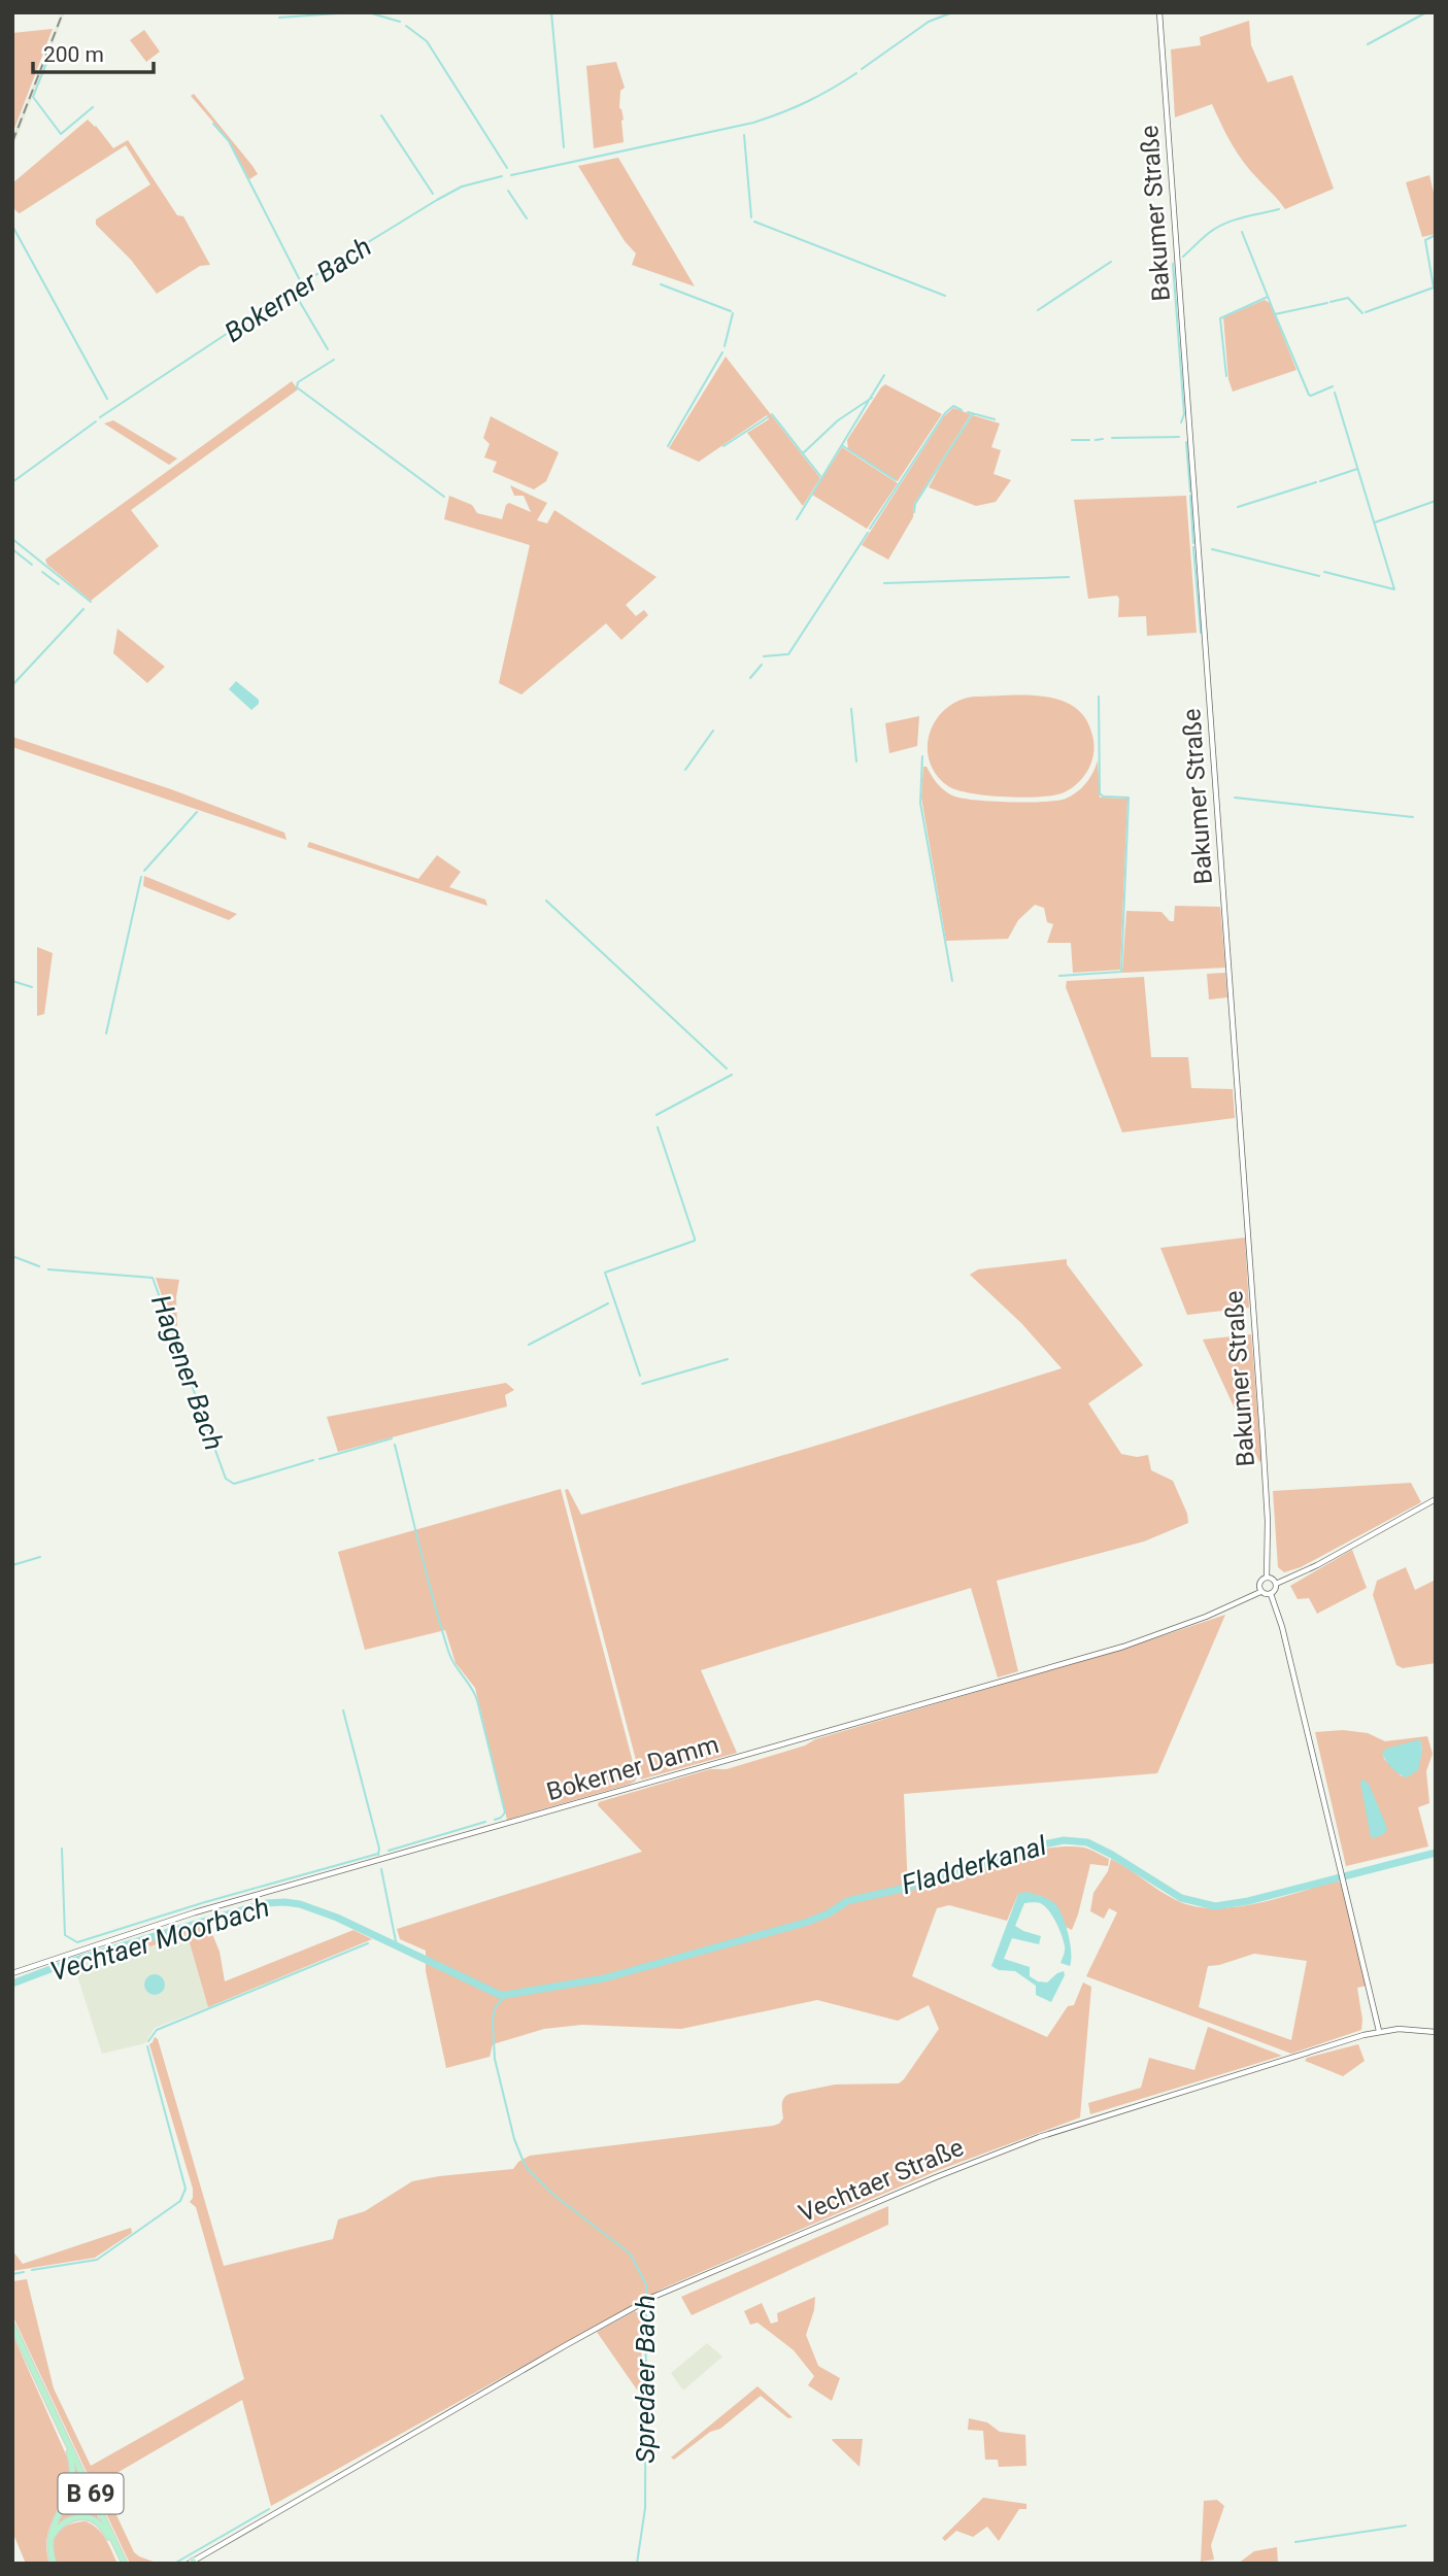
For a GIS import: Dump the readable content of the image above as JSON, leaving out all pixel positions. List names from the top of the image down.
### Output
{
  "streets": {
    "main road": [
      "Bakumer Straße",
      "Bokerner Damm",
      "Vechtaer Straße",
      "B 69"
    ]
  },
  "crossings": [
    ["Bakumer Straße", "Bokerner Damm"]
  ],
  "water": [
    "Bokerner Bach",
    "Hagener Bach",
    "Fladderkanal",
    "Vechtaer Moorbach",
    "Spredaer Bach"
  ],
  "scale_bar": "200 m"
}
